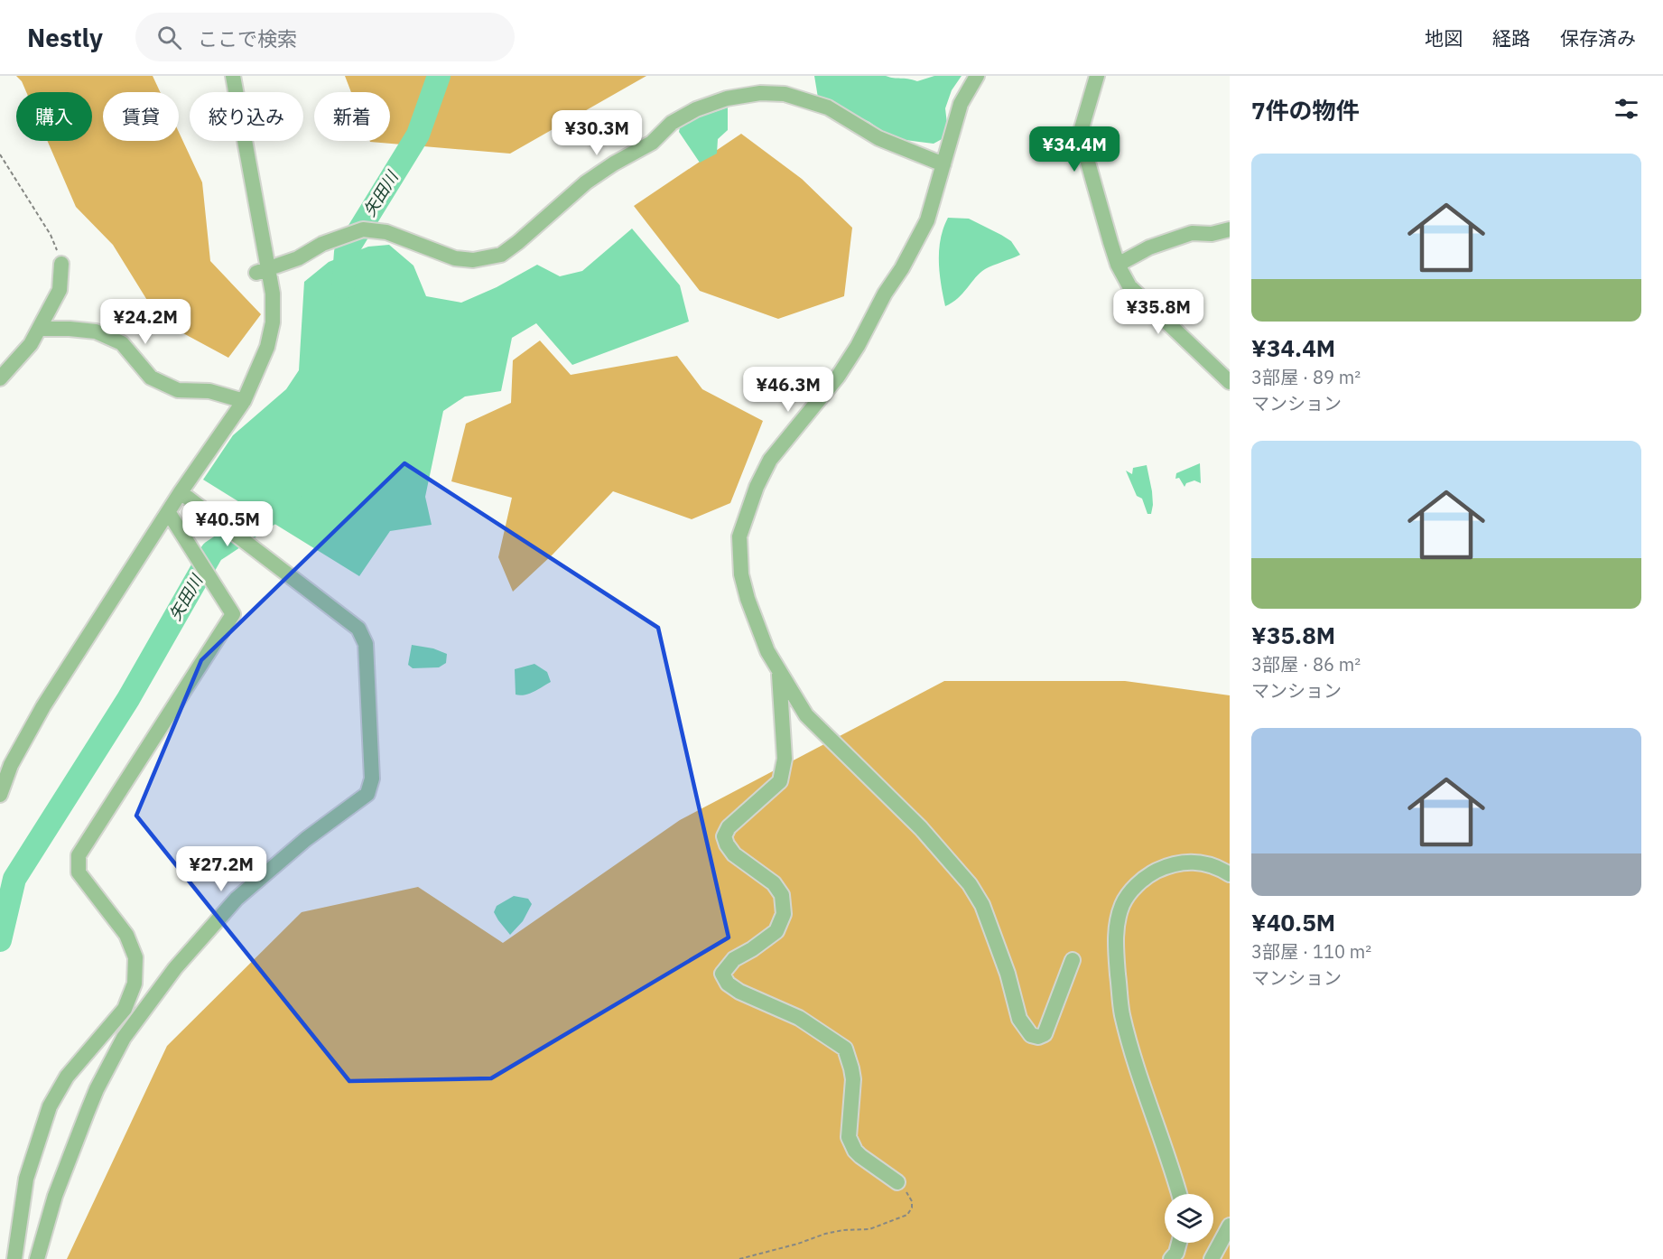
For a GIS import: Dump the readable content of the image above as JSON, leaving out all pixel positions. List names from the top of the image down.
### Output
{
  "water": ["矢田川"],
  "page": {
    "header": "Nestly",
    "search": "ここで検索",
    "nav": ["地図", "経路", "保存済み"],
    "heading": "7件の物件",
    "chip": [
      "購入",
      "賃貸",
      "絞り込み",
      "新着"
    ],
    "price": [
      "¥30.3M",
      "¥34.4M",
      "¥35.8M",
      "¥24.2M",
      "¥46.3M",
      "¥40.5M",
      "¥27.2M"
    ],
    "list": [
      {
        "name": "¥34.4M",
        "note": "3部屋 · 89 m² · マンション"
      },
      {
        "name": "¥35.8M",
        "note": "3部屋 · 86 m² · マンション"
      },
      {
        "name": "¥40.5M",
        "note": "3部屋 · 110 m² · マンション"
      }
    ]
  }
}
